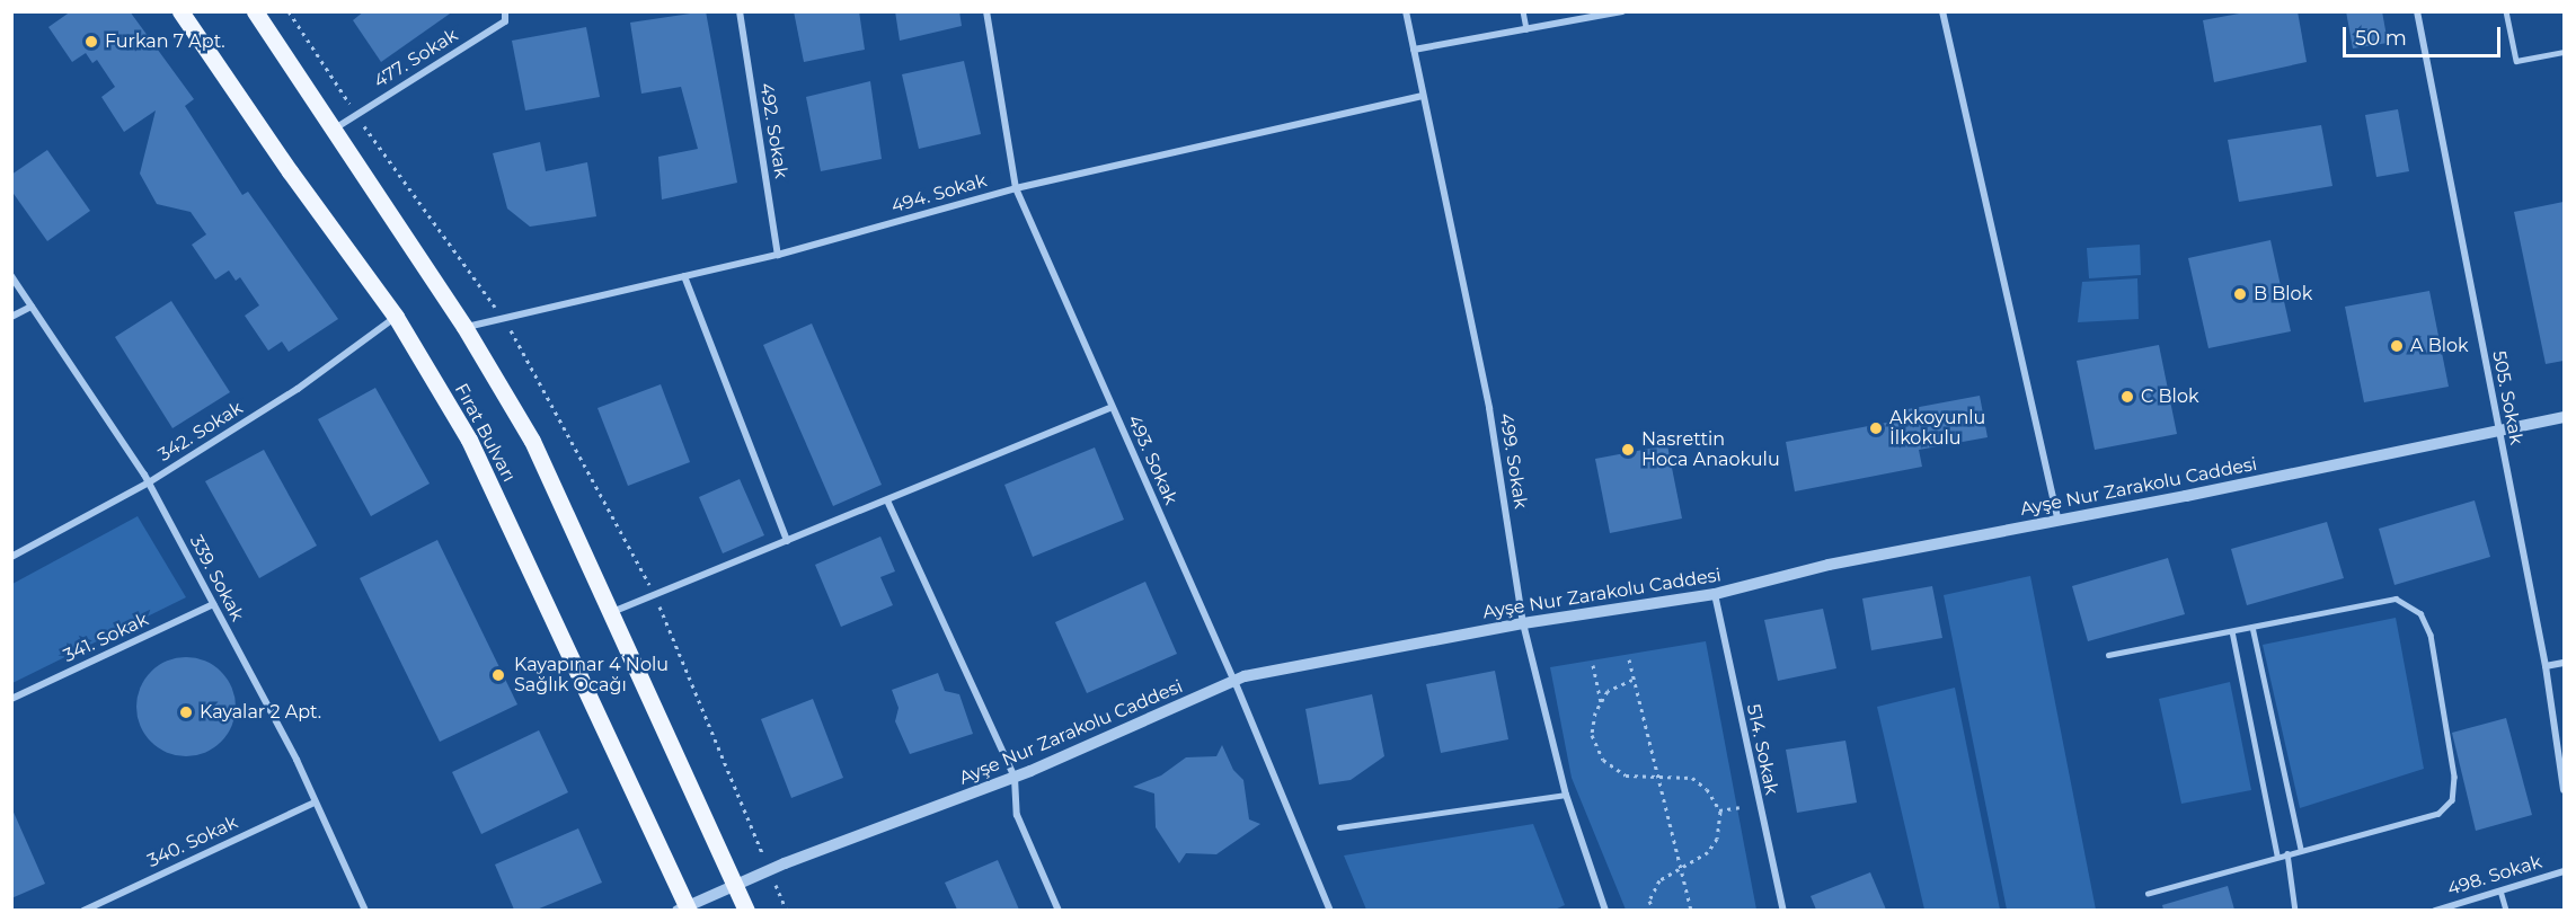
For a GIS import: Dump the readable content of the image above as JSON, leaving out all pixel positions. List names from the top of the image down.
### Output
{
  "streets": {
    "main road": ["Fırat Bulvarı"],
    "street": [
      "477. Sokak",
      "492. Sokak",
      "494. Sokak",
      "505. Sokak",
      "342. Sokak",
      "493. Sokak",
      "499. Sokak",
      "Ayşe Nur Zarakolu Caddesi",
      "339. Sokak",
      "341. Sokak",
      "514. Sokak",
      "340. Sokak",
      "498. Sokak"
    ]
  },
  "crossings": [
    ["477. Sokak", "Fırat Bulvarı"],
    ["492. Sokak", "494. Sokak"],
    ["494. Sokak", "Fırat Bulvarı"],
    ["494. Sokak", "493. Sokak"],
    ["494. Sokak", "499. Sokak"],
    ["505. Sokak", "Ayşe Nur Zarakolu Caddesi"],
    ["342. Sokak", "Fırat Bulvarı"],
    ["342. Sokak", "339. Sokak"],
    ["Fırat Bulvarı", "Ayşe Nur Zarakolu Caddesi"],
    ["493. Sokak", "Ayşe Nur Zarakolu Caddesi"],
    ["499. Sokak", "Ayşe Nur Zarakolu Caddesi"],
    ["Ayşe Nur Zarakolu Caddesi", "514. Sokak"],
    ["339. Sokak", "341. Sokak"],
    ["339. Sokak", "340. Sokak"]
  ],
  "places": [
    "Furkan 7 Apt.",
    "B Blok",
    "A Blok",
    "C Blok",
    "Akkoyunlu İlkokulu",
    "Nasrettin Hoca Anaokulu",
    "Kayapınar 4 Nolu Sağlık Ocağı",
    "Kayalar 2 Apt."
  ],
  "scale_bar": "50 m"
}
